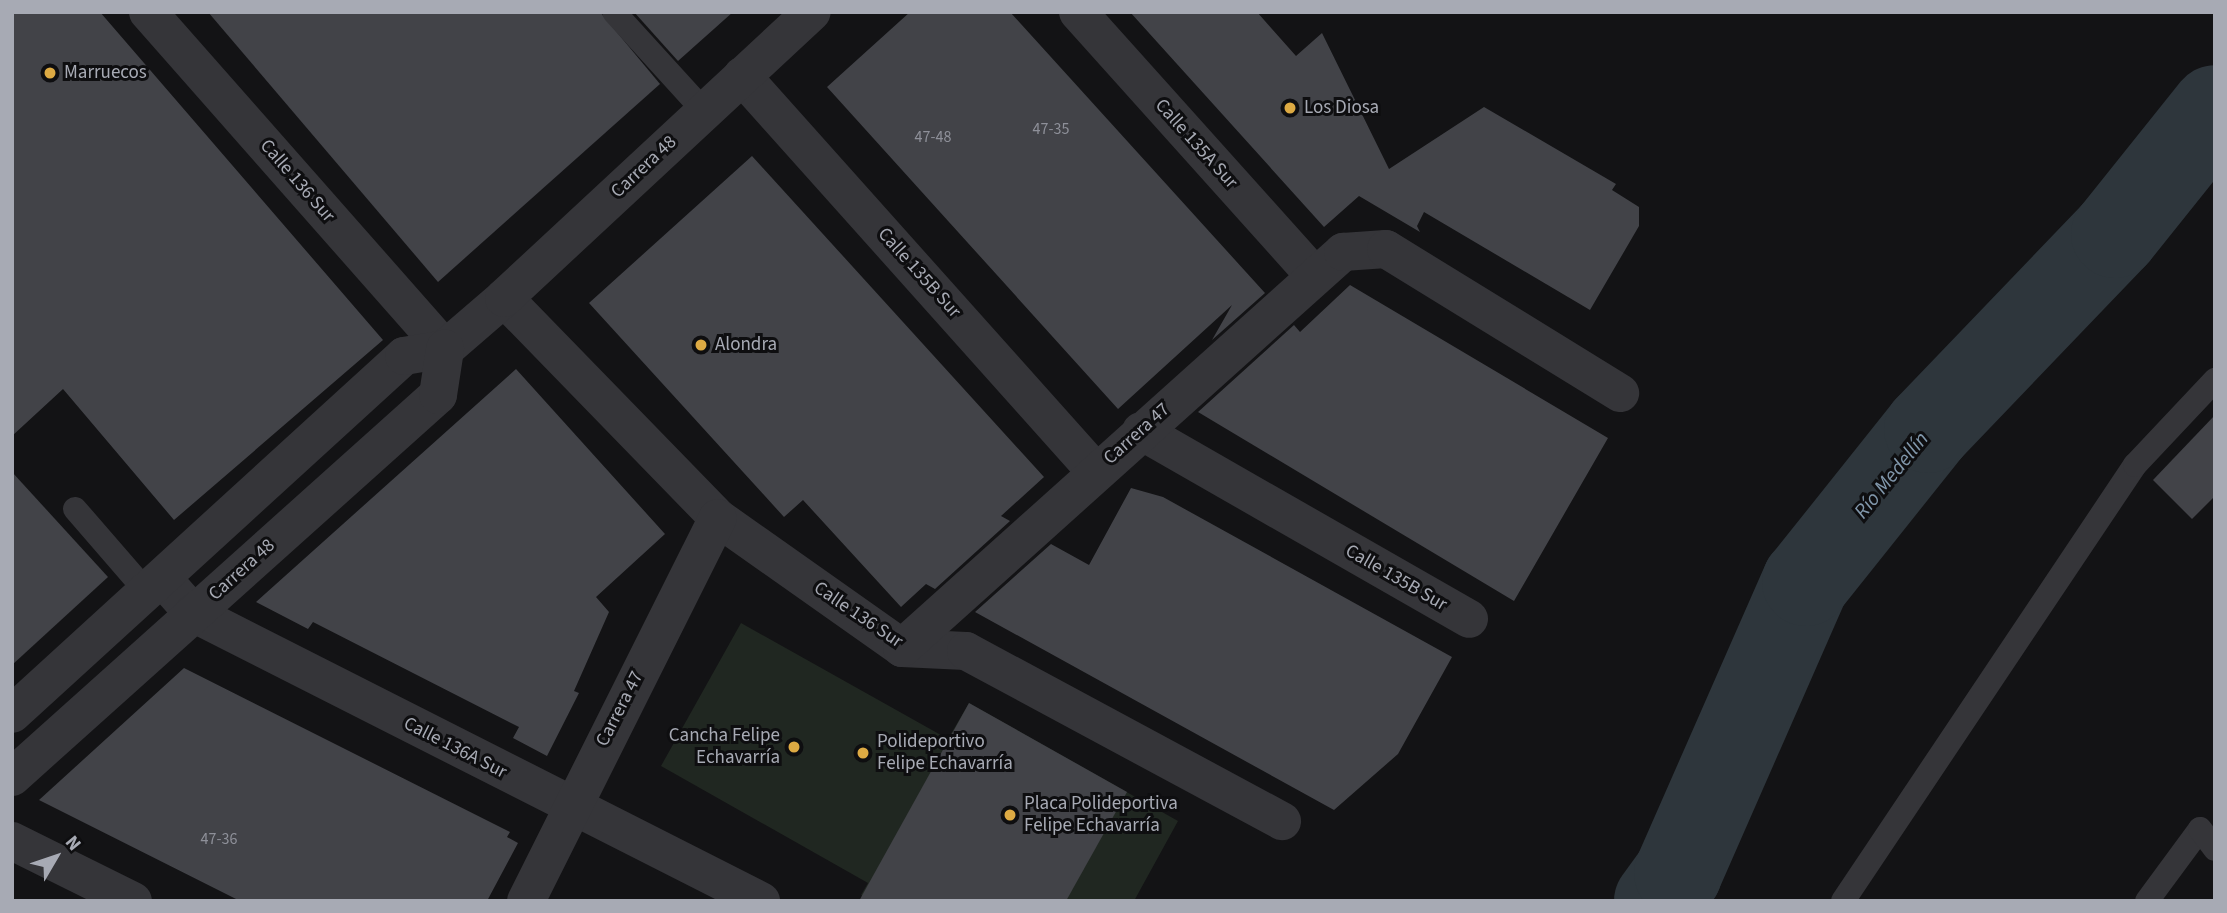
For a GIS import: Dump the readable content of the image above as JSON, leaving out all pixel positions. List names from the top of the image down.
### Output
{
  "streets": {
    "street": [
      "Calle 135A Sur",
      "Carrera 48",
      "Calle 136 Sur",
      "Calle 135B Sur",
      "Carrera 47",
      "Calle 136A Sur"
    ]
  },
  "crossings": [
    ["Calle 135A Sur", "Carrera 47"],
    ["Carrera 48", "Calle 136 Sur"],
    ["Carrera 48", "Calle 135B Sur"],
    ["Carrera 48", "Calle 136A Sur"],
    ["Calle 136 Sur", "Carrera 47"],
    ["Calle 135B Sur", "Carrera 47"],
    ["Carrera 47", "Calle 136A Sur"]
  ],
  "water": ["Río Medellín"],
  "places": [
    "Marruecos",
    "Los Diosa",
    "Alondra",
    "Cancha Felipe Echavarría",
    "Polideportivo Felipe Echavarría",
    "Placa Polideportiva Felipe Echavarría"
  ],
  "house_numbers": ["47-35", "47-48", "47-36"],
  "north": "top right"
}
